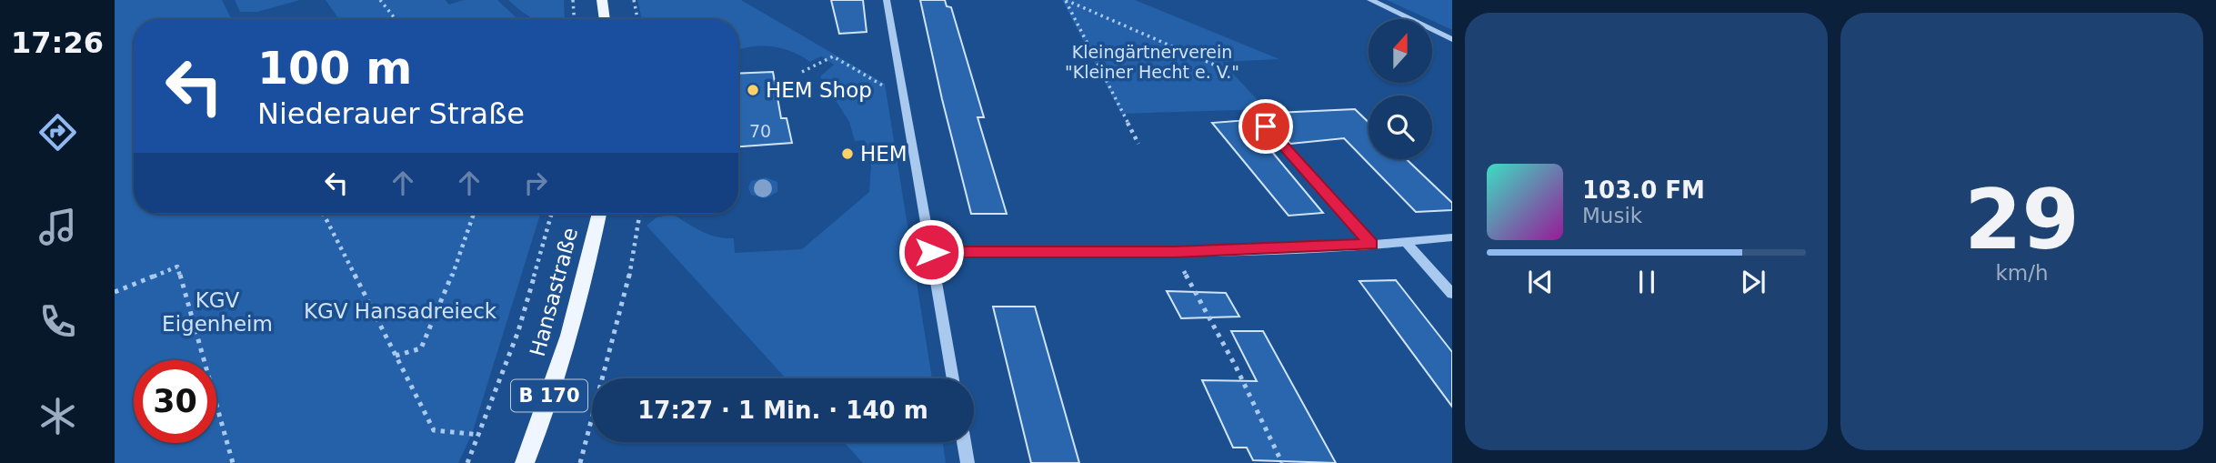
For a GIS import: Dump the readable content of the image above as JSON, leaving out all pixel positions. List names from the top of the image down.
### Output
{
  "streets": {
    "main road": ["Hansastraße", "B 170"]
  },
  "parks": ["Kleingärtnerverein \"Kleiner Hecht e. V.\"", "KGV Eigenheim", "KGV Hansadreieck"],
  "places": ["HEM Shop", "HEM"],
  "house_numbers": ["70"],
  "north": "top",
  "page": {
    "tabs": "17:26",
    "tile": ["29", "km/h"],
    "turn": ["100 m", "Niederauer Straße"],
    "song": ["103.0 FM", "Musik"],
    "limit": "30",
    "trip": "17:27 · 1 Min. · 140 m"
  }
}
